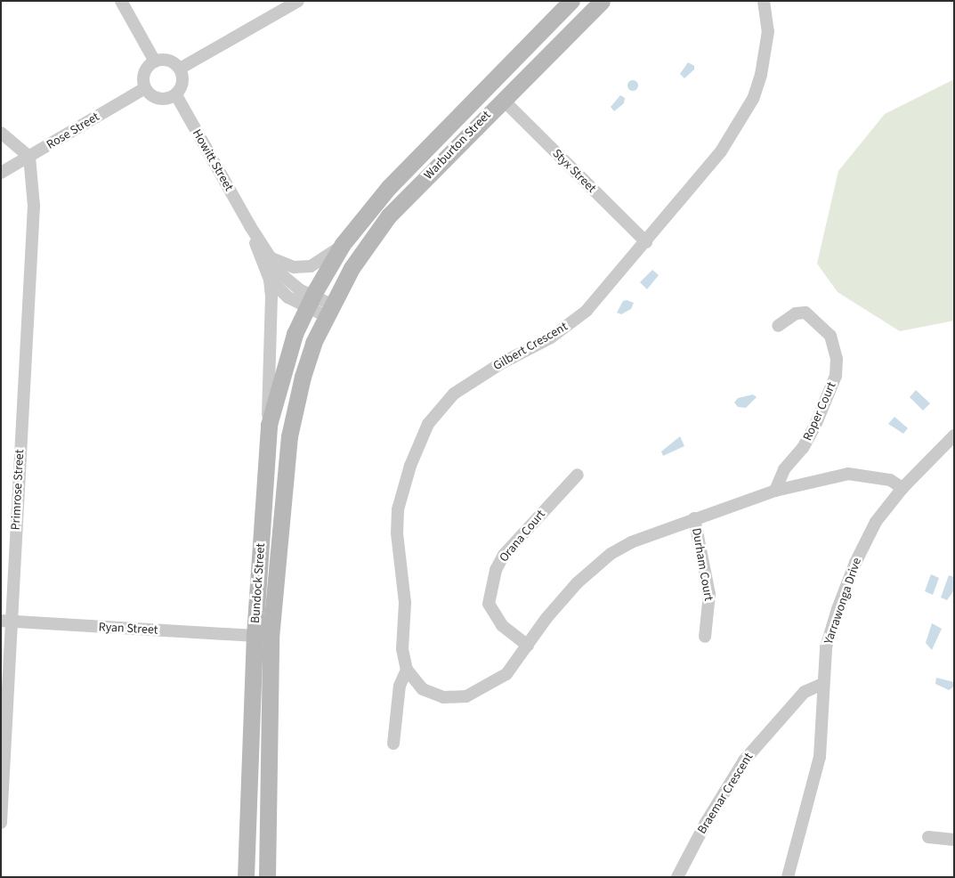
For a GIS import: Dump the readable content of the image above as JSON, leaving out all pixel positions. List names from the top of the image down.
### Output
{
  "streets": {
    "main road": ["Warburton Street", "Bundock Street"],
    "street": [
      "Rose Street",
      "Howitt Street",
      "Styx Street",
      "Gilbert Crescent",
      "Roper Court",
      "Primrose Street",
      "Orana Court",
      "Durham Court",
      "Yarrawonga Drive",
      "Ryan Street",
      "Braemar Crescent"
    ]
  },
  "crossings": [
    ["Rose Street", "Howitt Street"],
    ["Rose Street", "Primrose Street"],
    ["Warburton Street", "Howitt Street"],
    ["Warburton Street", "Styx Street"],
    ["Warburton Street", "Bundock Street"],
    ["Howitt Street", "Bundock Street"],
    ["Styx Street", "Gilbert Crescent"],
    ["Gilbert Crescent", "Roper Court"],
    ["Gilbert Crescent", "Orana Court"],
    ["Gilbert Crescent", "Durham Court"],
    ["Gilbert Crescent", "Yarrawonga Drive"],
    ["Primrose Street", "Ryan Street"],
    ["Bundock Street", "Ryan Street"],
    ["Yarrawonga Drive", "Braemar Crescent"]
  ]
}
